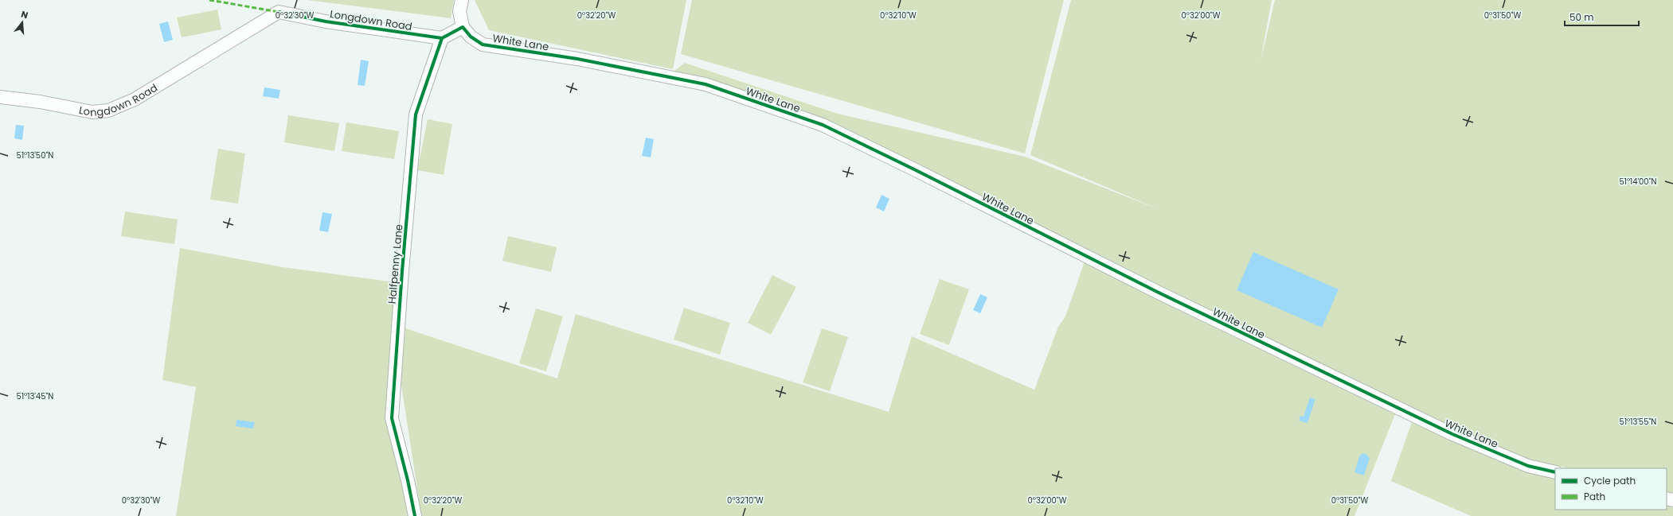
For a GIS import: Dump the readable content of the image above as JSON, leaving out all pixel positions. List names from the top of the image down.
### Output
{
  "streets": {
    "street": ["Longdown Road", "White Lane", "Halfpenny Lane"]
  },
  "crossings": [
    ["Longdown Road", "Halfpenny Lane"]
  ],
  "legend": ["Cycle path", "Path"],
  "scale_bar": "50 m",
  "north": "top",
  "coordinates": [
    "0°32'30\"W",
    "0°32'20\"W",
    "0°32'10\"W",
    "0°32'00\"W",
    "0°31'50\"W",
    "51°13'50\"N",
    "51°14'00\"N",
    "51°13'45\"N",
    "51°13'55\"N"
  ]
}
